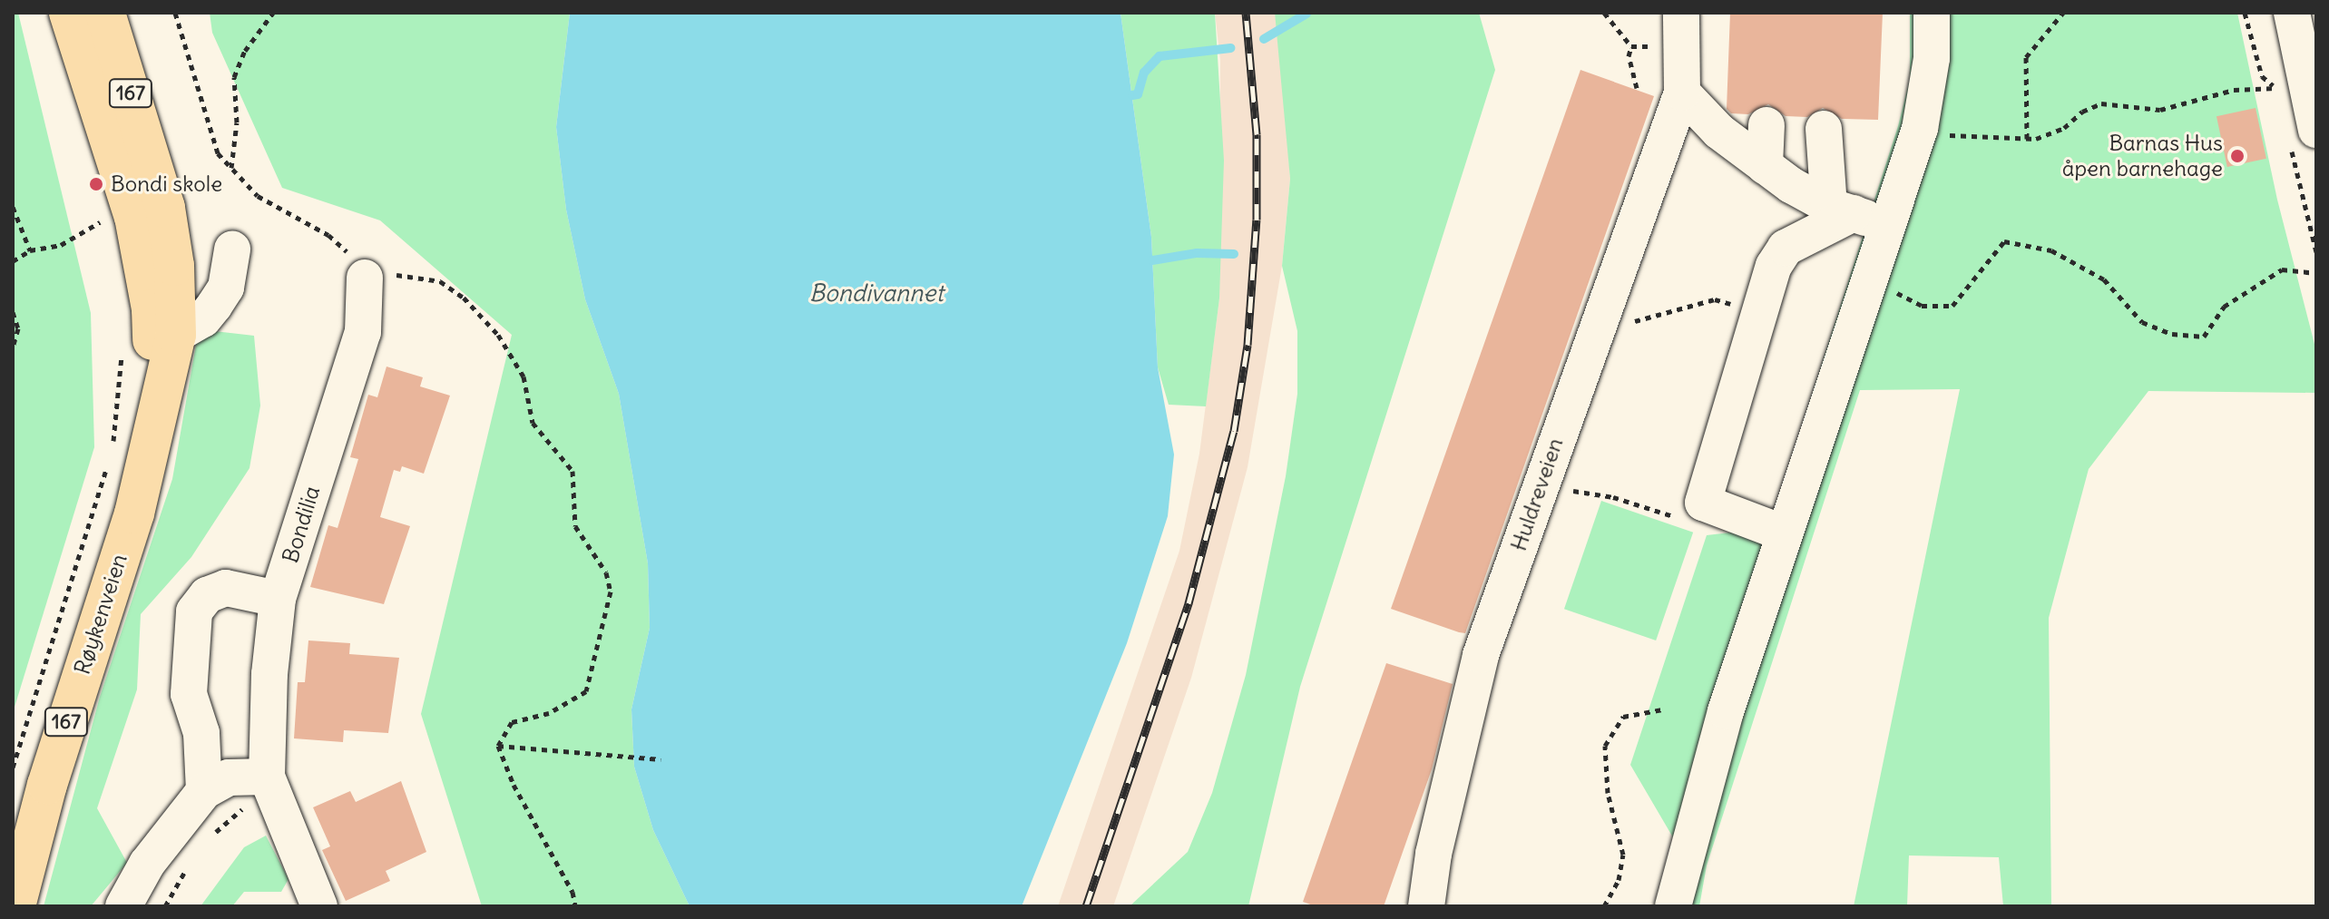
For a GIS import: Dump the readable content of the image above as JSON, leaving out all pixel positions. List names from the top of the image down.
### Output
{
  "streets": {
    "main road": ["167", "Røykenveien"],
    "street": ["Huldreveien", "Bondilia"]
  },
  "water": ["Bondivannet"],
  "places": ["Barnas Hus åpen barnehage", "Bondi skole"]
}
